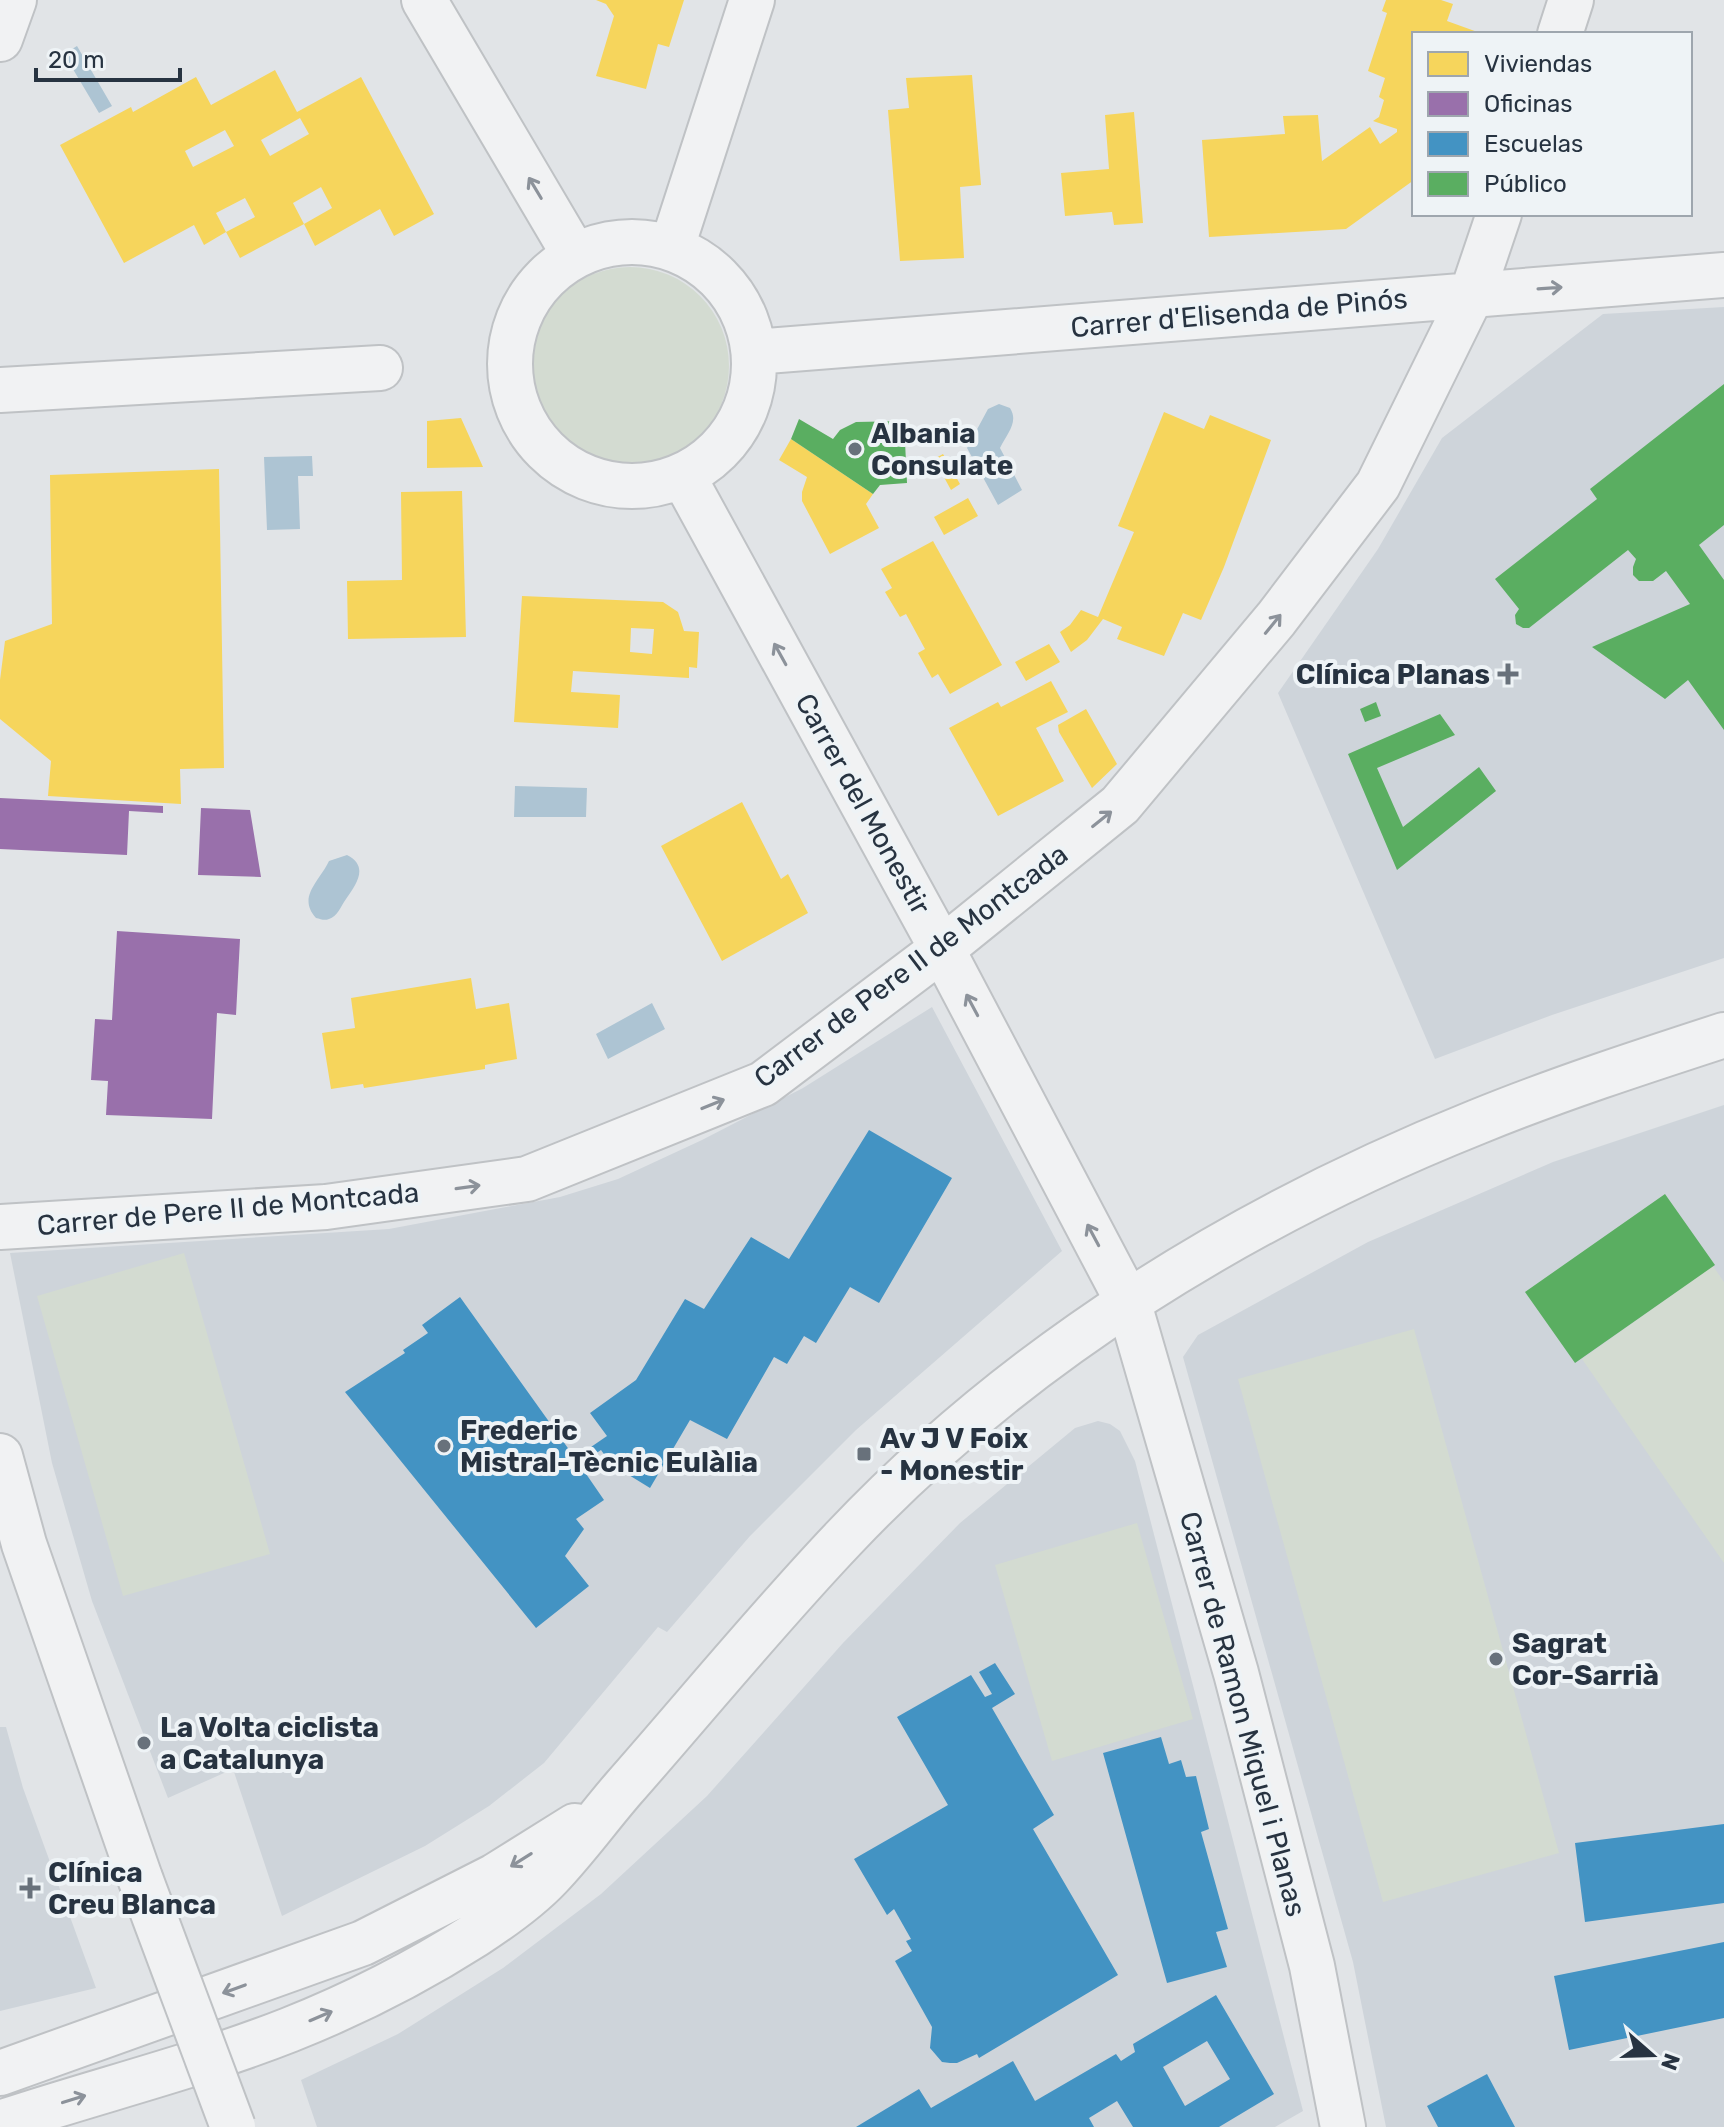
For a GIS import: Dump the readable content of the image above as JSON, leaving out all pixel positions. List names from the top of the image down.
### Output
{
  "streets": {
    "street": [
      "Carrer d'Elisenda de Pinós",
      "Carrer del Monestir",
      "Carrer de Pere II de Montcada",
      "Carrer de Ramon Miquel i Planas"
    ]
  },
  "crossings": [
    ["Carrer d'Elisenda de Pinós", "Carrer del Monestir"],
    ["Carrer d'Elisenda de Pinós", "Carrer de Pere II de Montcada"],
    ["Carrer del Monestir", "Carrer de Pere II de Montcada"],
    ["Carrer del Monestir", "Carrer de Ramon Miquel i Planas"]
  ],
  "one_way": ["Carrer del Monestir", "Carrer de Pere II de Montcada"],
  "places": {
    "other": [
      "Albania Consulate",
      "Frederic Mistral-Tècnic Eulàlia",
      "Sagrat Cor-Sarrià",
      "La Volta ciclista a Catalunya"
    ],
    "health": ["Clínica Planas", "Clínica Creu Blanca"],
    "transit": ["Av J V Foix - Monestir"]
  },
  "legend": [
    "Viviendas",
    "Oficinas",
    "Escuelas",
    "Público"
  ],
  "scale_bar": "20 m",
  "north": "right"
}
